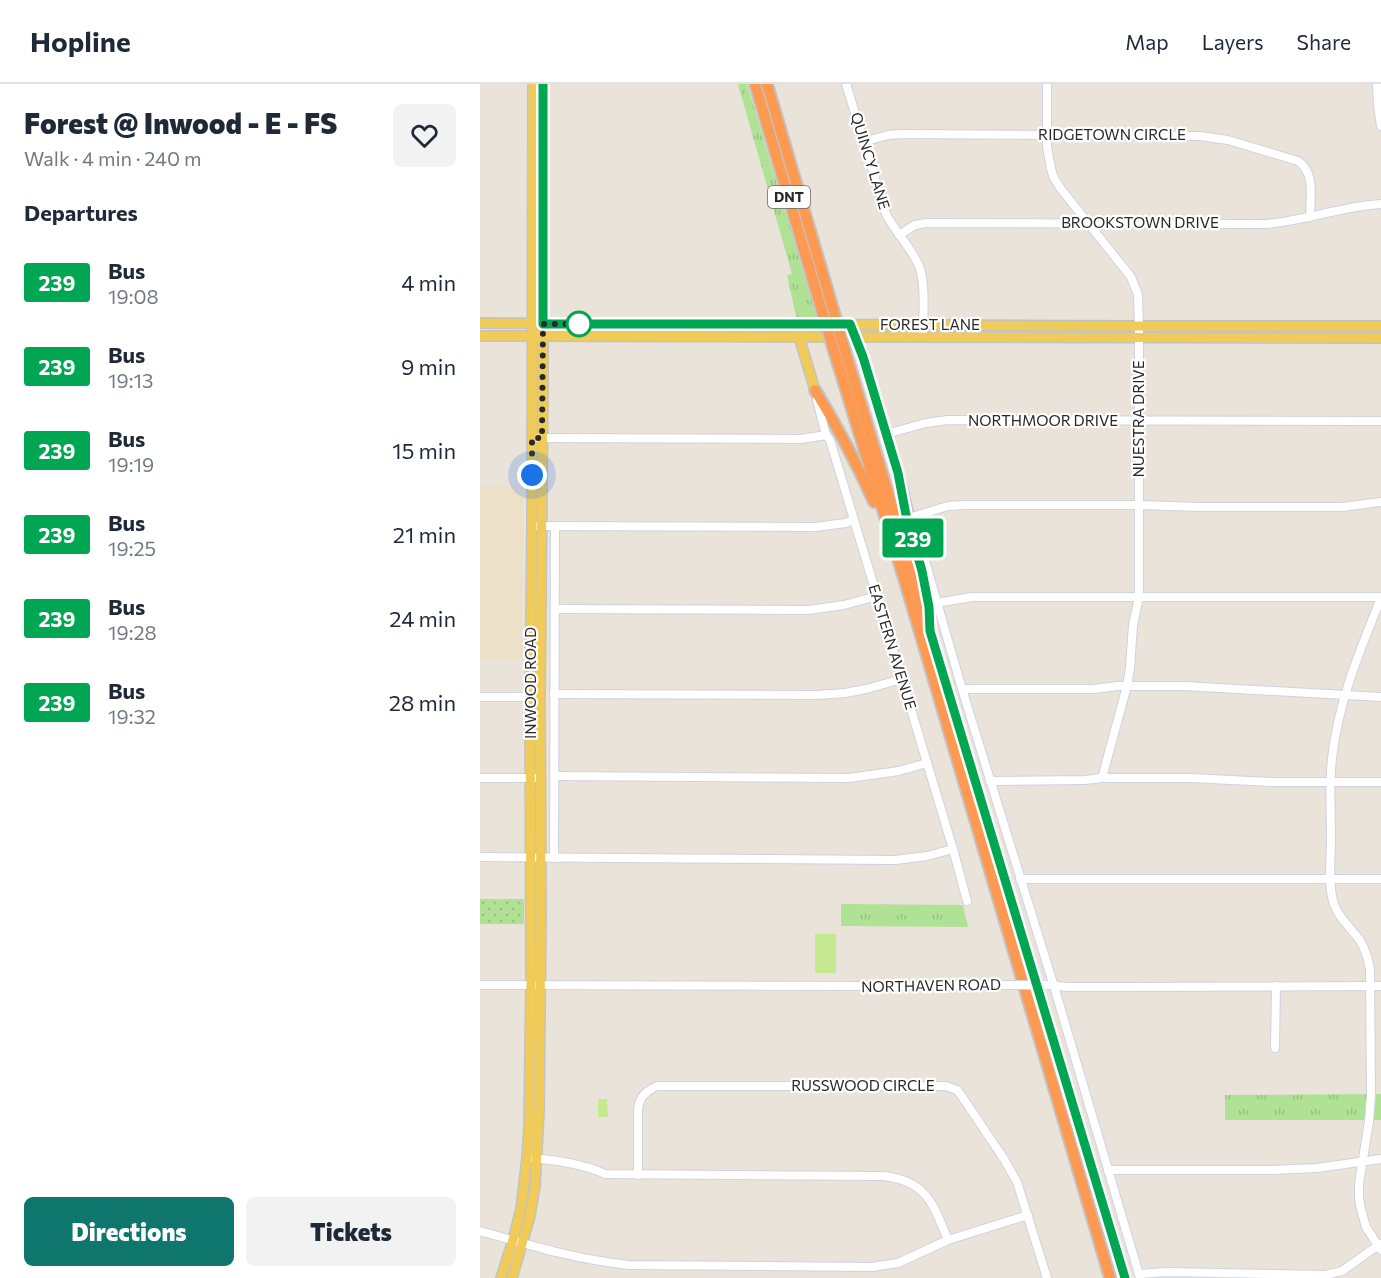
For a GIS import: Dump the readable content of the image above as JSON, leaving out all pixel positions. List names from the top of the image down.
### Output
{
  "streets": {
    "highway": ["DNT"],
    "main road": ["FOREST LANE", "EASTERN AVENUE", "INWOOD ROAD"],
    "street": [
      "RIDGETOWN CIRCLE",
      "QUINCY LANE",
      "BROOKSTOWN DRIVE",
      "NUESTRA DRIVE",
      "NORTHMOOR DRIVE",
      "NORTHAVEN ROAD",
      "RUSSWOOD CIRCLE"
    ]
  },
  "crossings": [
    ["RIDGETOWN CIRCLE", "QUINCY LANE"],
    ["RIDGETOWN CIRCLE", "BROOKSTOWN DRIVE"],
    ["RIDGETOWN CIRCLE", "NUESTRA DRIVE"],
    ["QUINCY LANE", "BROOKSTOWN DRIVE"],
    ["QUINCY LANE", "FOREST LANE"],
    ["BROOKSTOWN DRIVE", "NUESTRA DRIVE"],
    ["FOREST LANE", "NUESTRA DRIVE"],
    ["FOREST LANE", "EASTERN AVENUE"],
    ["FOREST LANE", "INWOOD ROAD"],
    ["NUESTRA DRIVE", "NORTHMOOR DRIVE"],
    ["INWOOD ROAD", "NORTHAVEN ROAD"]
  ],
  "lines": ["bus line 239"],
  "page": {
    "header": "Hopline",
    "nav": ["Map", "Layers", "Share"],
    "heading": [
      ["Forest @ Inwood - E - FS", "Walk · 4 min · 240 m"],
      "Departures"
    ],
    "on_map": "239",
    "list": [
      {
        "mark": "239",
        "name": "Bus",
        "note": "19:08",
        "value": "4 min"
      },
      {
        "mark": "239",
        "name": "Bus",
        "note": "19:13",
        "value": "9 min"
      },
      {
        "mark": "239",
        "name": "Bus",
        "note": "19:19",
        "value": "15 min"
      },
      {
        "mark": "239",
        "name": "Bus",
        "note": "19:25",
        "value": "21 min"
      },
      {
        "mark": "239",
        "name": "Bus",
        "note": "19:28",
        "value": "24 min"
      },
      {
        "mark": "239",
        "name": "Bus",
        "note": "19:32",
        "value": "28 min"
      }
    ],
    "buttons": ["Directions", "Tickets"]
  }
}
